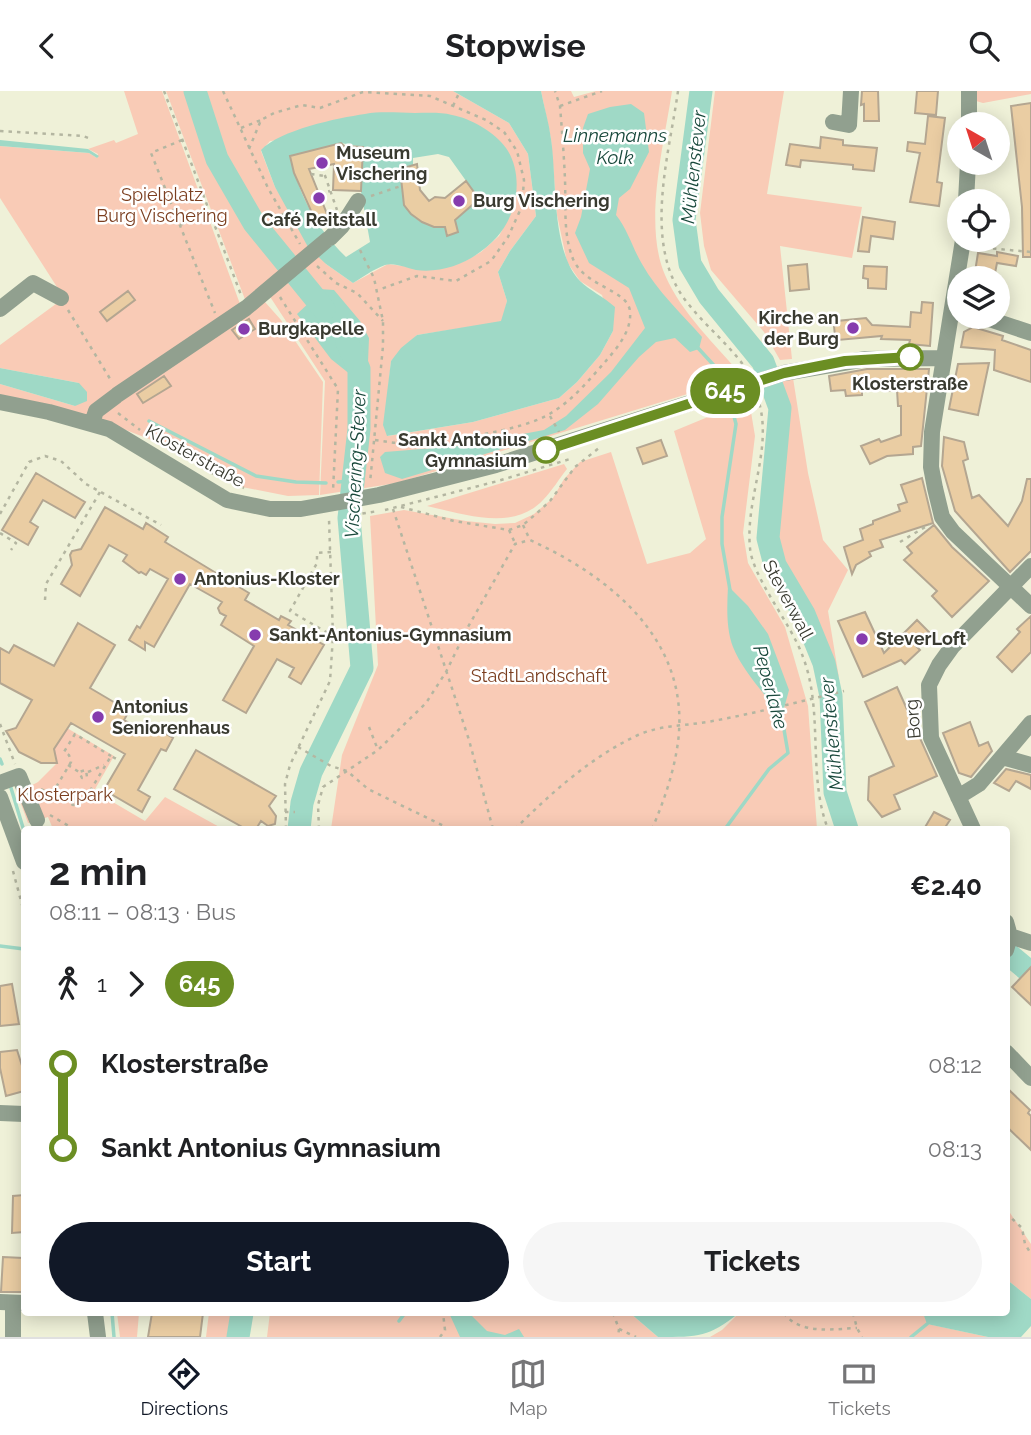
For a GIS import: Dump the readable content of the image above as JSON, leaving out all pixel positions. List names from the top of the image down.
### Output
{
  "streets": {
    "street": ["Klosterstraße", "Borg"],
    "path": ["Steverwall"]
  },
  "crossings": [
    ["Klosterstraße", "Steverwall"]
  ],
  "water": [
    "Linnemanns Kolk",
    "Mühlenstever",
    "Vischering-Stever",
    "Peperlake"
  ],
  "parks": ["Spielplatz Burg Vischering", "StadtLandschaft", "Klosterpark"],
  "places": [
    "Museum Vischering",
    "Café Reitstall",
    "Burg Vischering",
    "Kirche an der Burg",
    "Burgkapelle",
    "Klosterstraße",
    "Sankt Antonius Gymnasium",
    "Antonius-Kloster",
    "Sankt-Antonius-Gymnasium",
    "SteverLoft",
    "Antonius Seniorenhaus"
  ],
  "lines": ["bus line 645"],
  "north": "top left",
  "page": {
    "header": "Stopwise",
    "on_map": "645",
    "heading": ["2 min", "08:11 – 08:13 · Bus", "€2.40"],
    "legs": ["1", "645"],
    "list": [
      {
        "name": "Klosterstraße",
        "value": "08:12"
      },
      {
        "name": "Sankt Antonius Gymnasium",
        "value": "08:13"
      }
    ],
    "buttons": ["Start", "Tickets"],
    "tabs": ["Directions", "Map", "Tickets"]
  }
}
